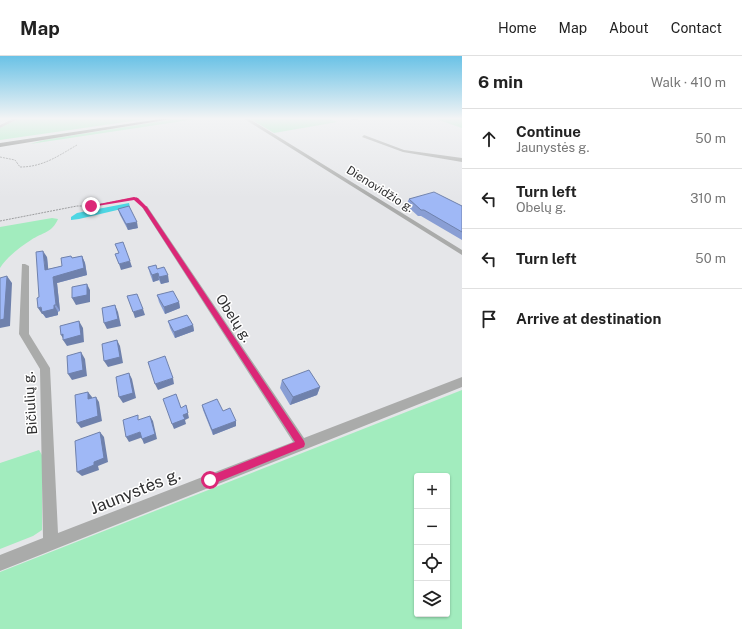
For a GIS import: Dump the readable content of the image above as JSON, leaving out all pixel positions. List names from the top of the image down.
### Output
{
  "streets": {
    "street": [
      "Dienovidžio g.",
      "Obelų g.",
      "Bičiulių g.",
      "Jaunystės g."
    ]
  },
  "crossings": [
    ["Obelų g.", "Jaunystės g."],
    ["Bičiulių g.", "Jaunystės g."]
  ],
  "page": {
    "header": "Map",
    "nav": [
      "Home",
      "Map",
      "About",
      "Contact"
    ],
    "heading": ["6 min", "Walk · 410 m"],
    "list": [
      ["Continue", "Jaunystės g.", "50 m"],
      ["Turn left", "Obelų g.", "310 m"],
      ["Turn left", "50 m"],
      "Arrive at destination"
    ],
    "map_buttons": ["+", "−"]
  }
}
